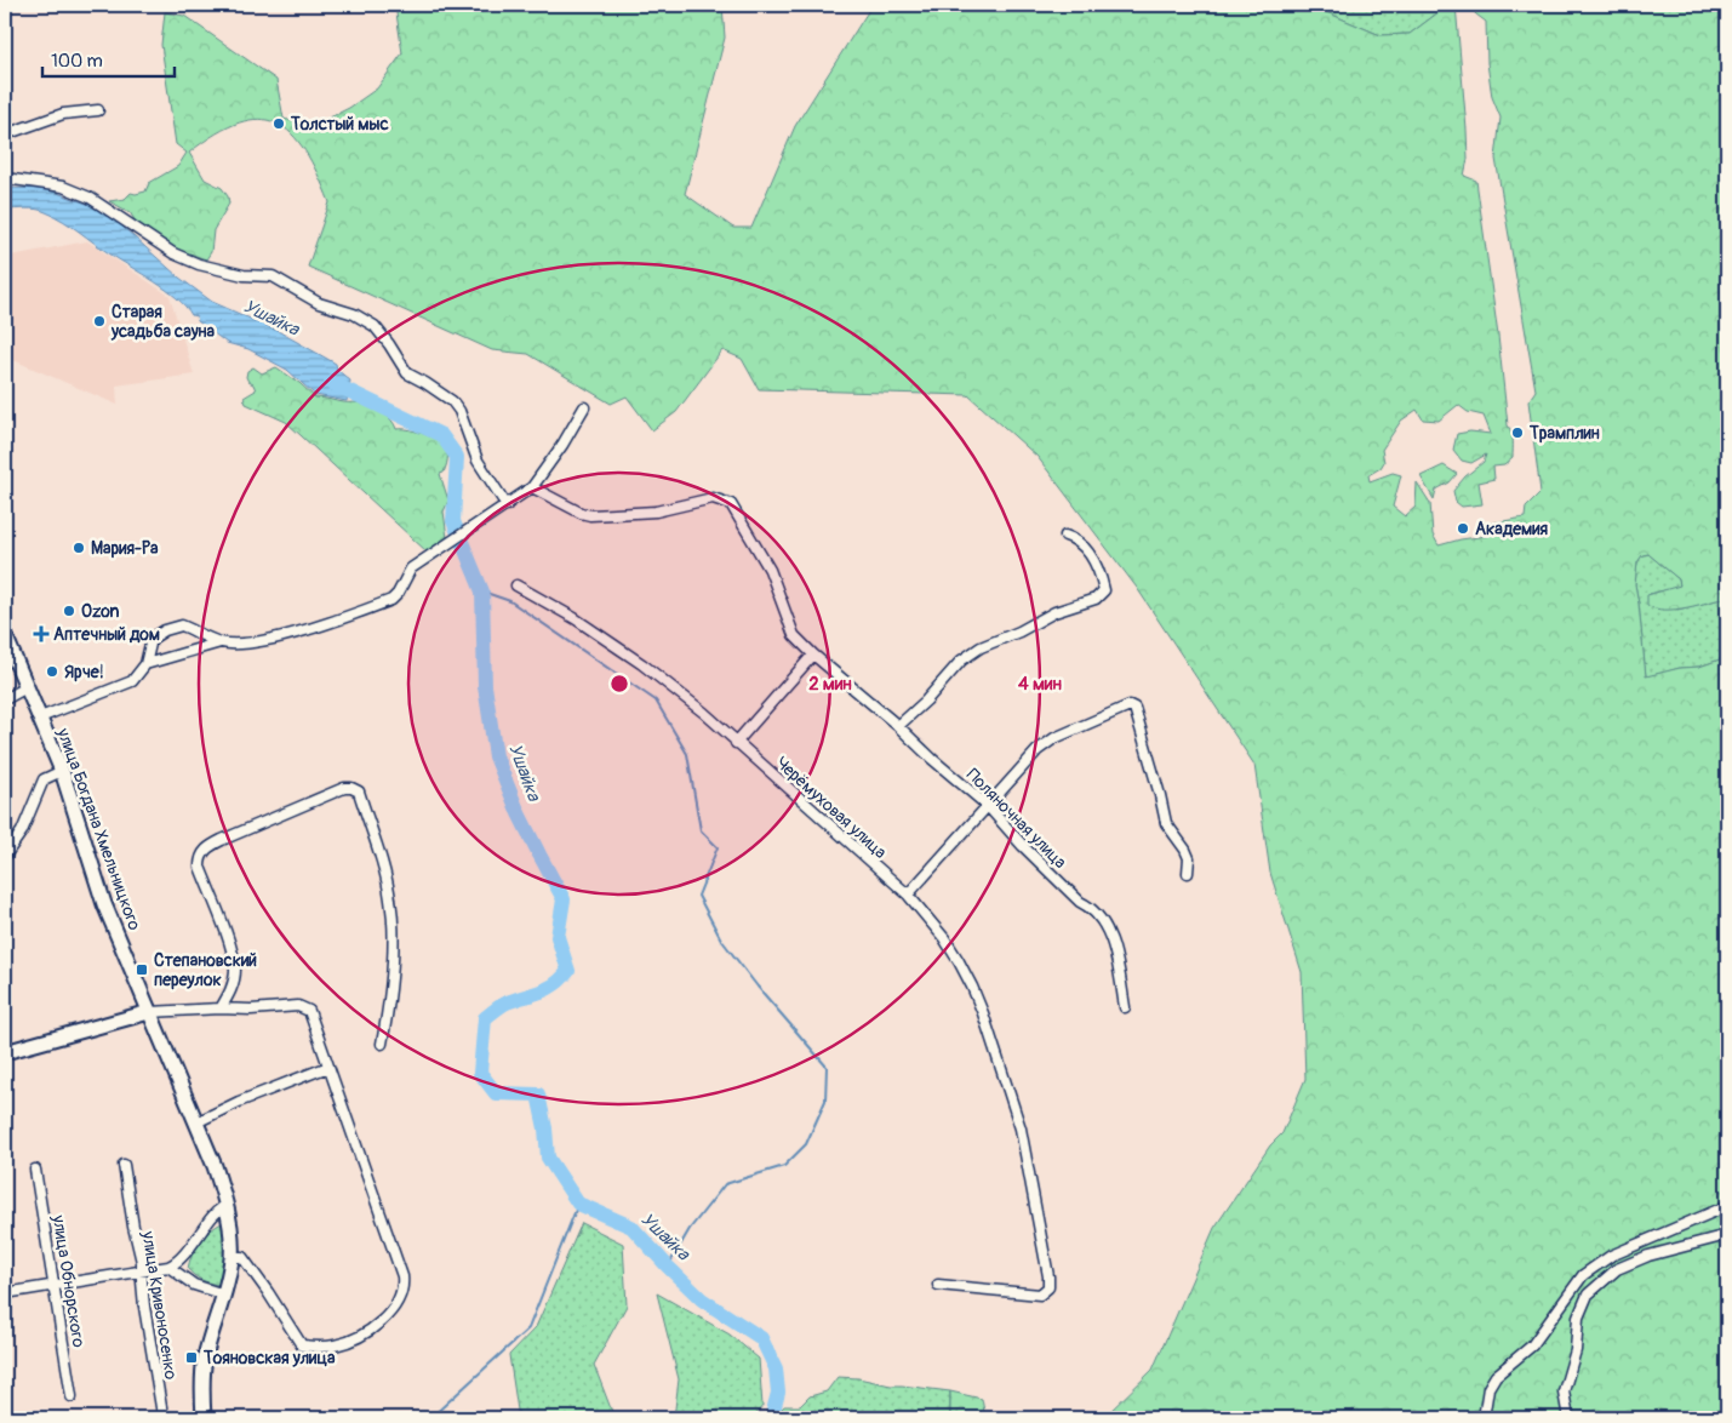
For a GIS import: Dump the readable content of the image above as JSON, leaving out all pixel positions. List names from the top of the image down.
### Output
{
  "streets": {
    "street": [
      "Черёмуховая улица",
      "Поляночная улица",
      "улица Богдана Хмельницкого",
      "улица Обнорского",
      "улица Кривоносенко"
    ]
  },
  "water": ["Ушайка"],
  "places": {
    "other": [
      "Толстый мыс",
      "Старая усадьба сауна",
      "Трамплин",
      "Академия",
      "Мария-Ра",
      "Ozon",
      "Ярче!"
    ],
    "health": ["Аптечный дом"],
    "transit": ["Степановский переулок", "Тояновская улица"]
  },
  "scale_bar": "100 m",
  "rings": ["2 мин", "4 мин"]
}
